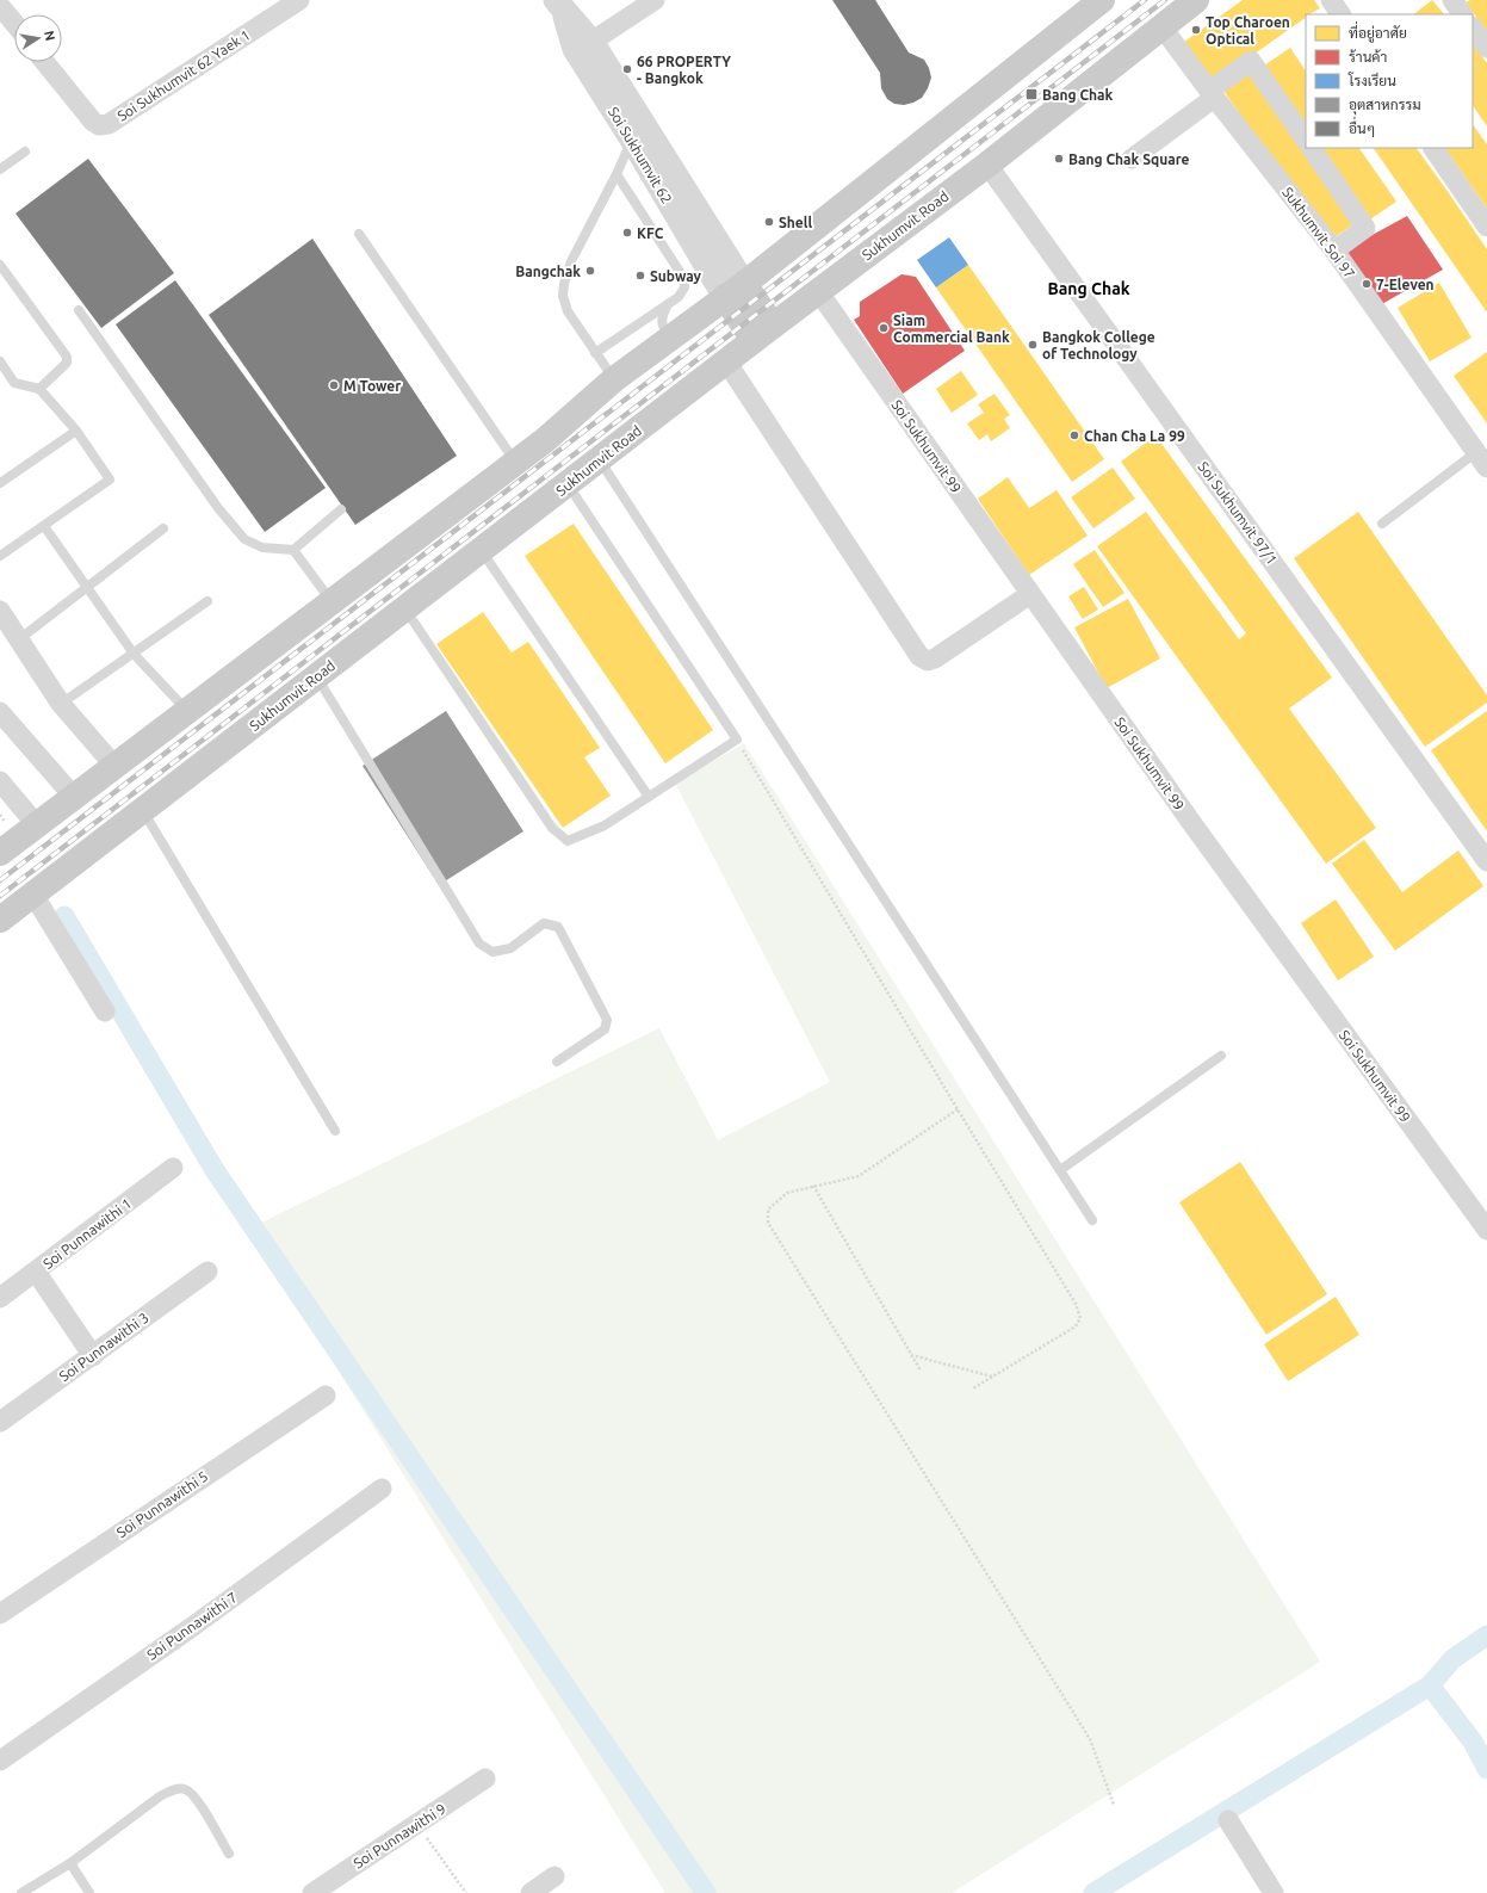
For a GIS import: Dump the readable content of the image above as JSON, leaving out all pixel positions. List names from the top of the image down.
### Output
{
  "streets": {
    "main road": ["Sukhumvit Road"],
    "street": [
      "Soi Sukhumvit 62 Yaek 1",
      "Soi Sukhumvit 62",
      "Sukhumvit Soi 97",
      "Soi Sukhumvit 99",
      "Soi Sukhumvit 97/1",
      "Soi Punnawithi 1",
      "Soi Punnawithi 3",
      "Soi Punnawithi 5",
      "Soi Punnawithi 7",
      "Soi Punnawithi 9"
    ]
  },
  "crossings": [
    ["Sukhumvit Road", "Sukhumvit Soi 97"],
    ["Sukhumvit Road", "Soi Sukhumvit 99"],
    ["Sukhumvit Road", "Soi Sukhumvit 97/1"]
  ],
  "districts": ["Bang Chak"],
  "places": {
    "other": [
      "Top Charoen Optical",
      "66 PROPERTY - Bangkok",
      "Bang Chak Square",
      "Shell",
      "KFC",
      "Bangchak",
      "Subway",
      "7-Eleven",
      "Siam Commercial Bank",
      "Bangkok College of Technology",
      "M Tower",
      "Chan Cha La 99"
    ],
    "transit": ["Bang Chak"]
  },
  "legend": [
    "ที่อยู่อาศัย",
    "ร้านค้า",
    "โรงเรียน",
    "อุตสาหกรรม",
    "อื่นๆ"
  ],
  "north": "right"
}
